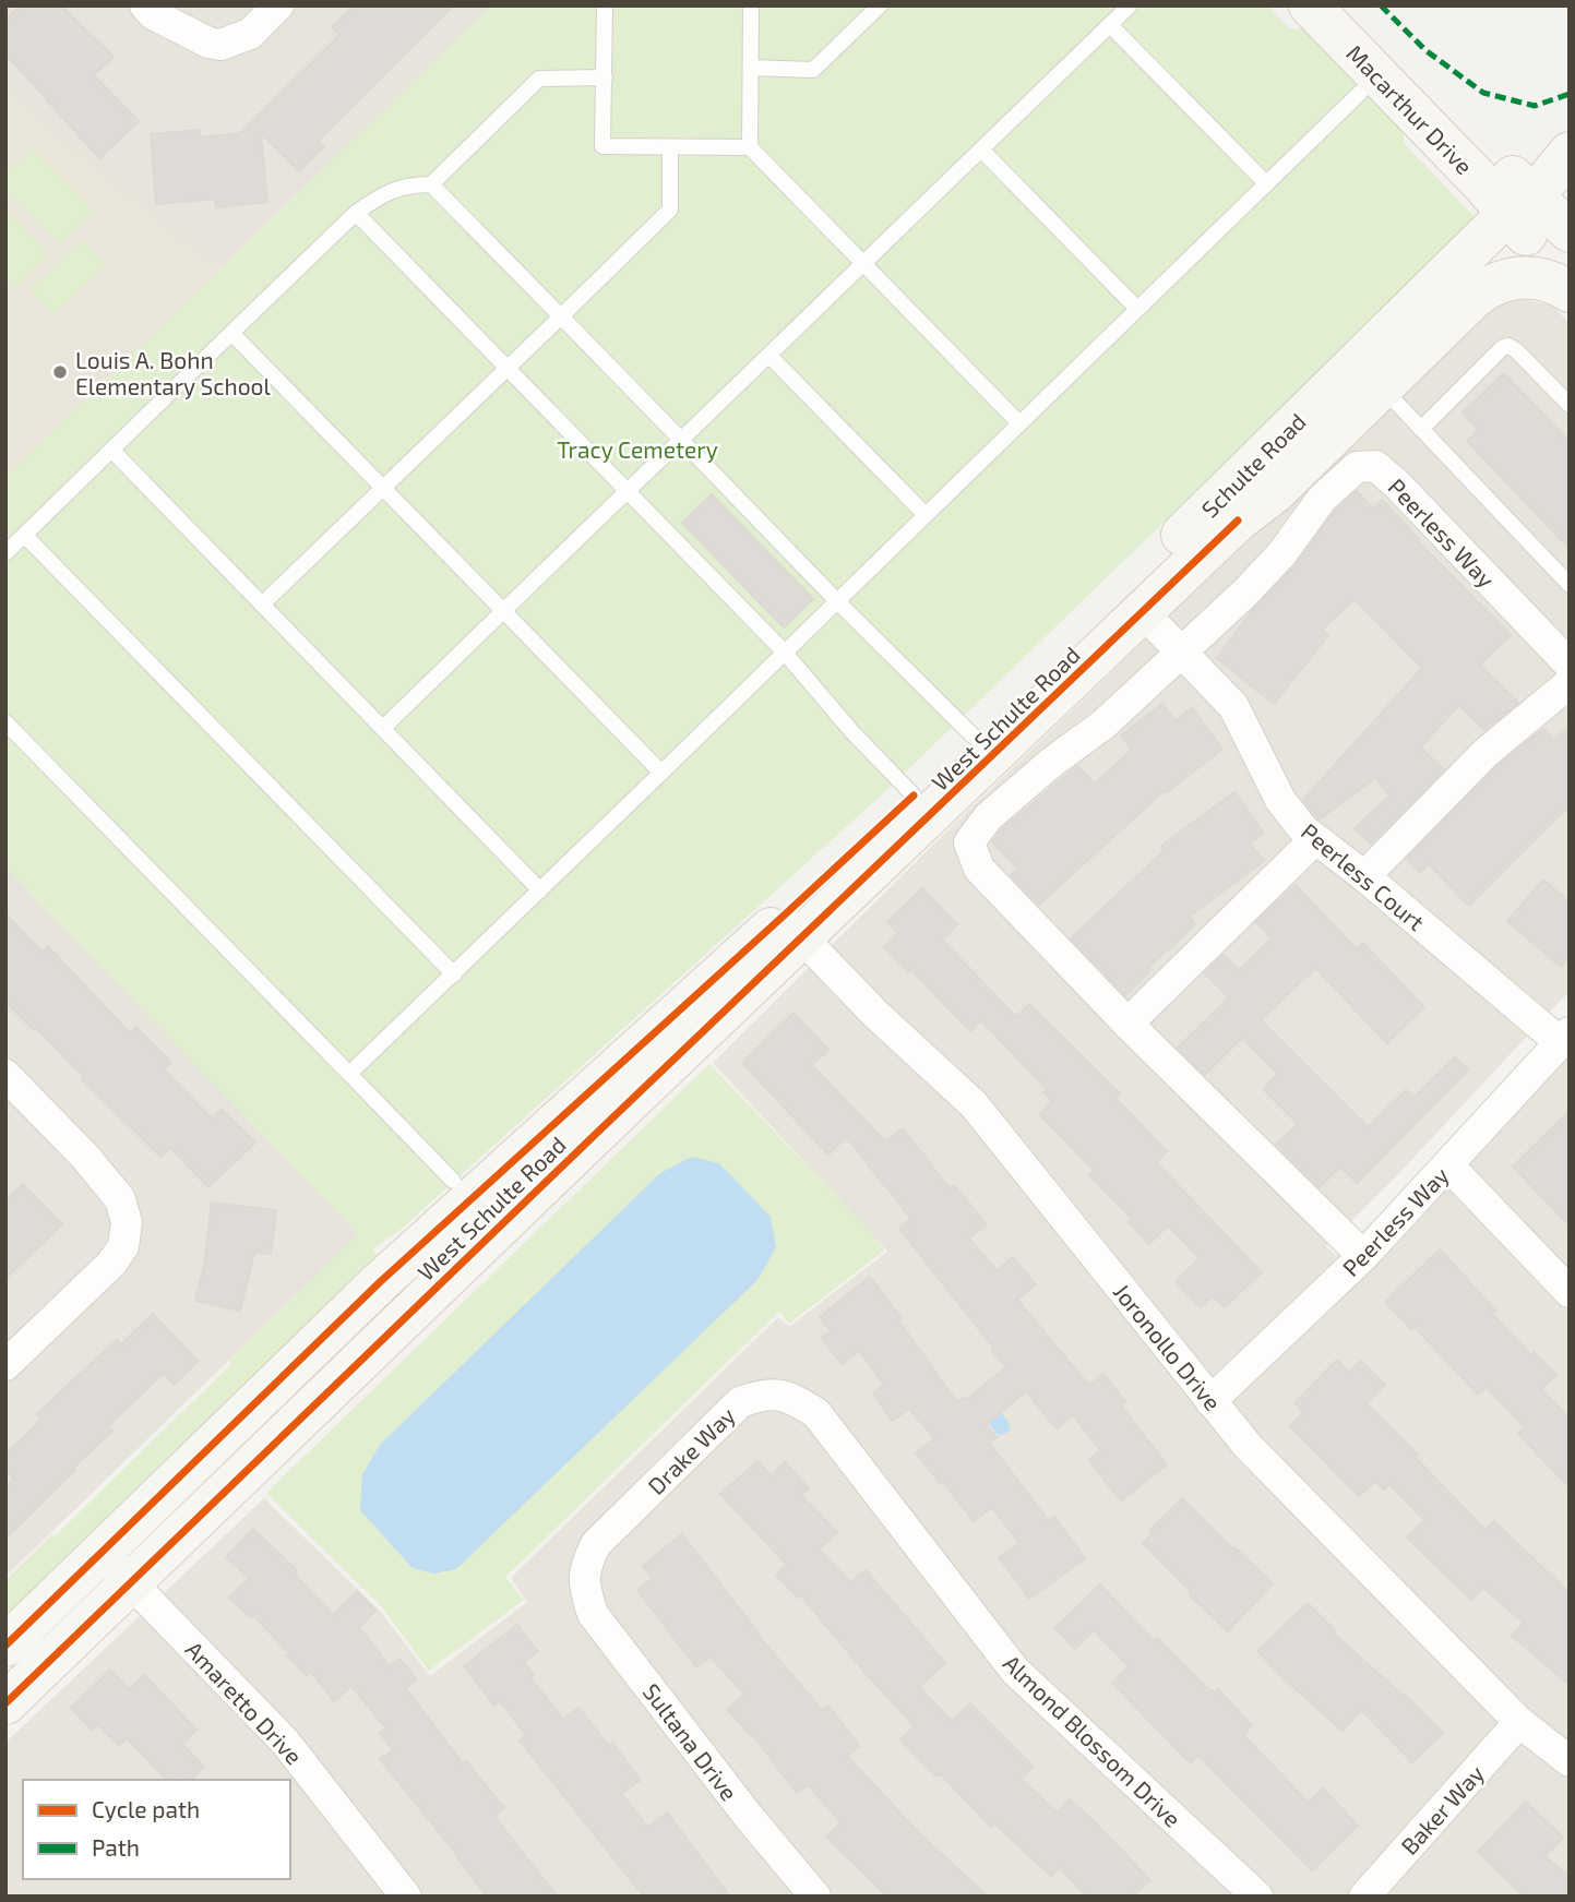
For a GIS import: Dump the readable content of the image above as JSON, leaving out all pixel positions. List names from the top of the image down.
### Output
{
  "streets": {
    "main road": ["Macarthur Drive", "Schulte Road", "West Schulte Road"],
    "street": [
      "Peerless Way",
      "Peerless Court",
      "Joronollo Drive",
      "Drake Way",
      "Amaretto Drive",
      "Almond Blossom Drive",
      "Sultana Drive",
      "Baker Way"
    ]
  },
  "crossings": [
    ["Macarthur Drive", "Schulte Road"],
    ["Schulte Road", "West Schulte Road"],
    ["Peerless Way", "Peerless Court"],
    ["Peerless Way", "Joronollo Drive"],
    ["West Schulte Road", "Peerless Court"],
    ["West Schulte Road", "Joronollo Drive"],
    ["West Schulte Road", "Amaretto Drive"],
    ["Joronollo Drive", "Baker Way"],
    ["Drake Way", "Almond Blossom Drive"],
    ["Drake Way", "Sultana Drive"]
  ],
  "parks": ["Tracy Cemetery"],
  "places": ["Louis A. Bohn Elementary School"],
  "legend": ["Cycle path", "Path"]
}
